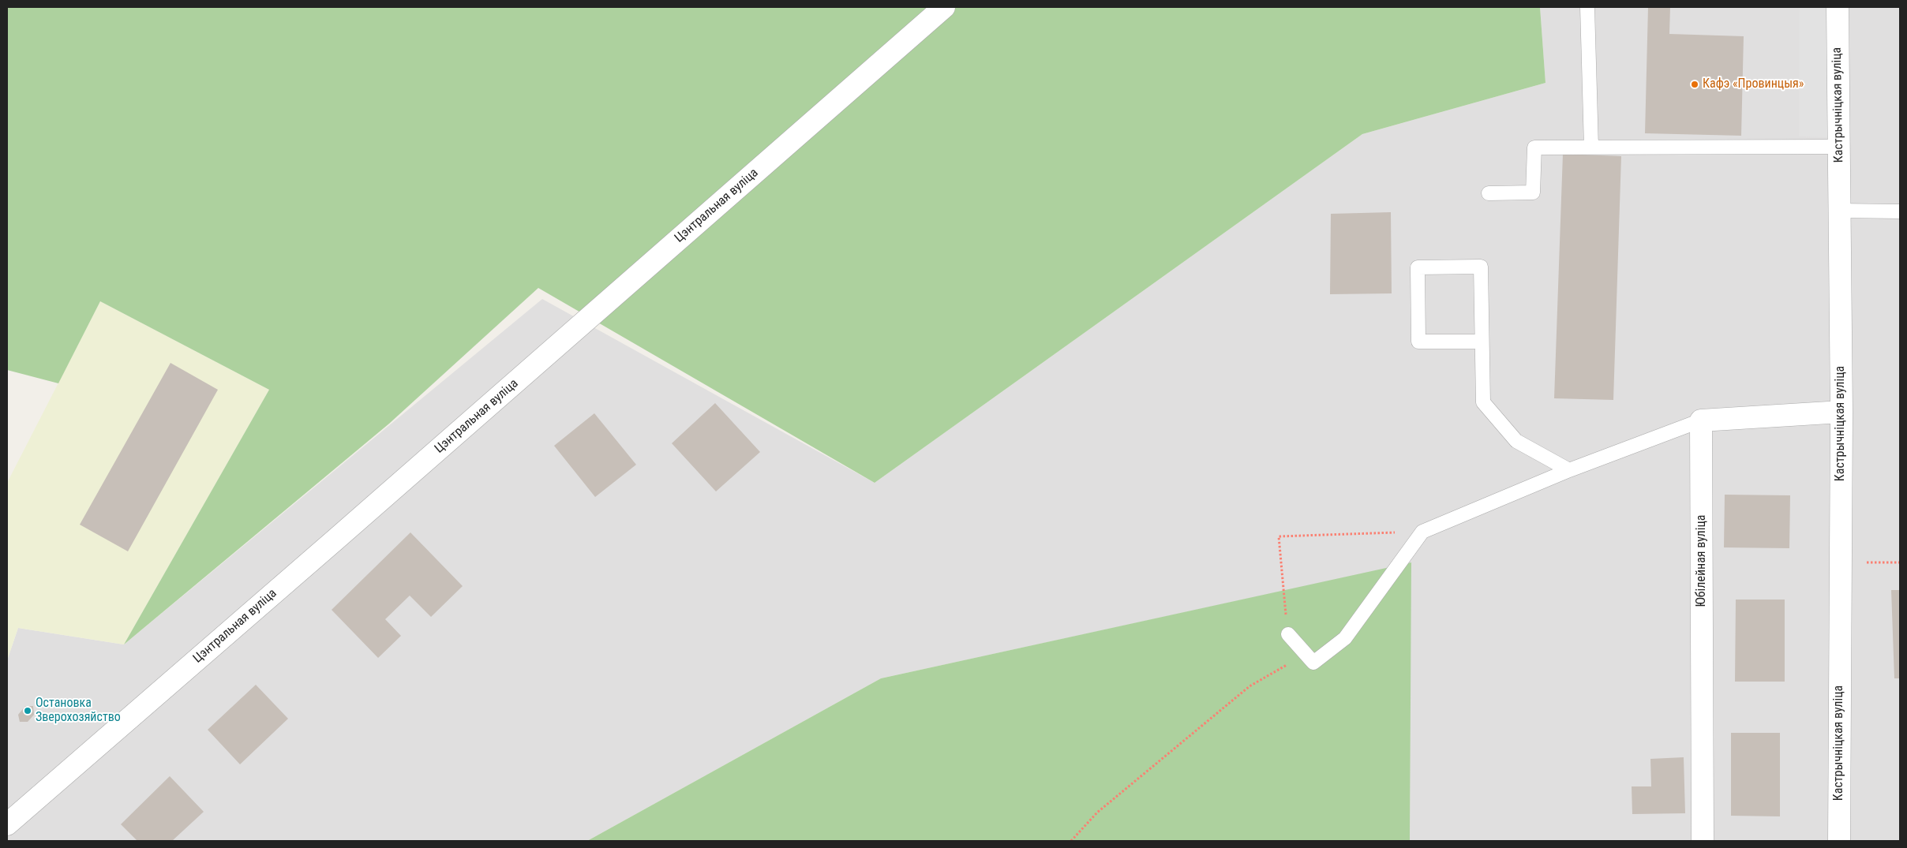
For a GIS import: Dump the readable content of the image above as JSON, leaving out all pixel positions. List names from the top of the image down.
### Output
{
  "streets": {
    "street": ["Кастрычніцкая вуліца", "Цэнтральная вуліца", "Юбілейная вуліца"]
  },
  "places": ["Кафэ «Провинцыя»", "Остановка Зверохозяйство"]
}
